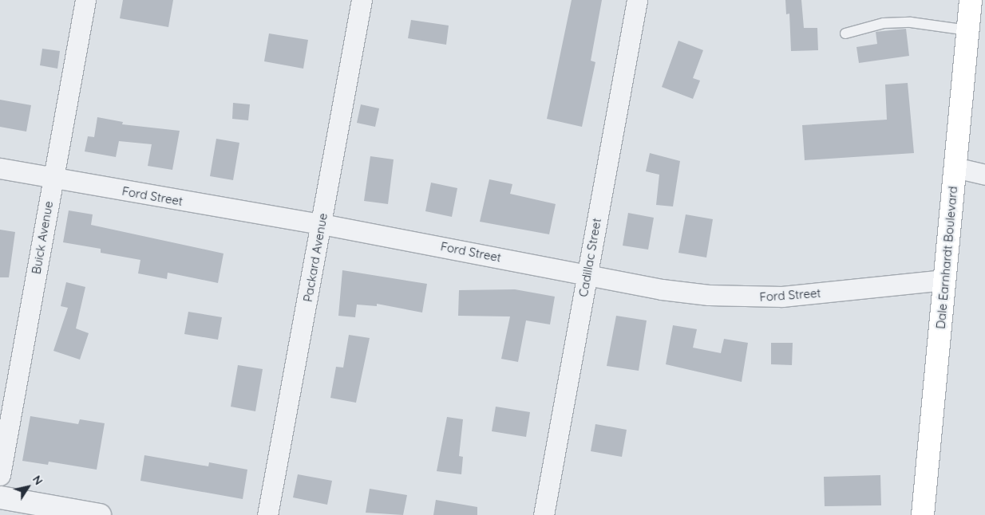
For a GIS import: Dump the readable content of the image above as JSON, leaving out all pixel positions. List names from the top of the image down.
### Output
{
  "streets": {
    "main road": ["Dale Earnhardt Boulevard"],
    "street": [
      "Ford Street",
      "Buick Avenue",
      "Packard Avenue",
      "Cadillac Street"
    ]
  },
  "crossings": [
    ["Ford Street", "Buick Avenue"],
    ["Ford Street", "Packard Avenue"],
    ["Ford Street", "Cadillac Street"],
    ["Ford Street", "Dale Earnhardt Boulevard"]
  ],
  "north": "top right"
}
